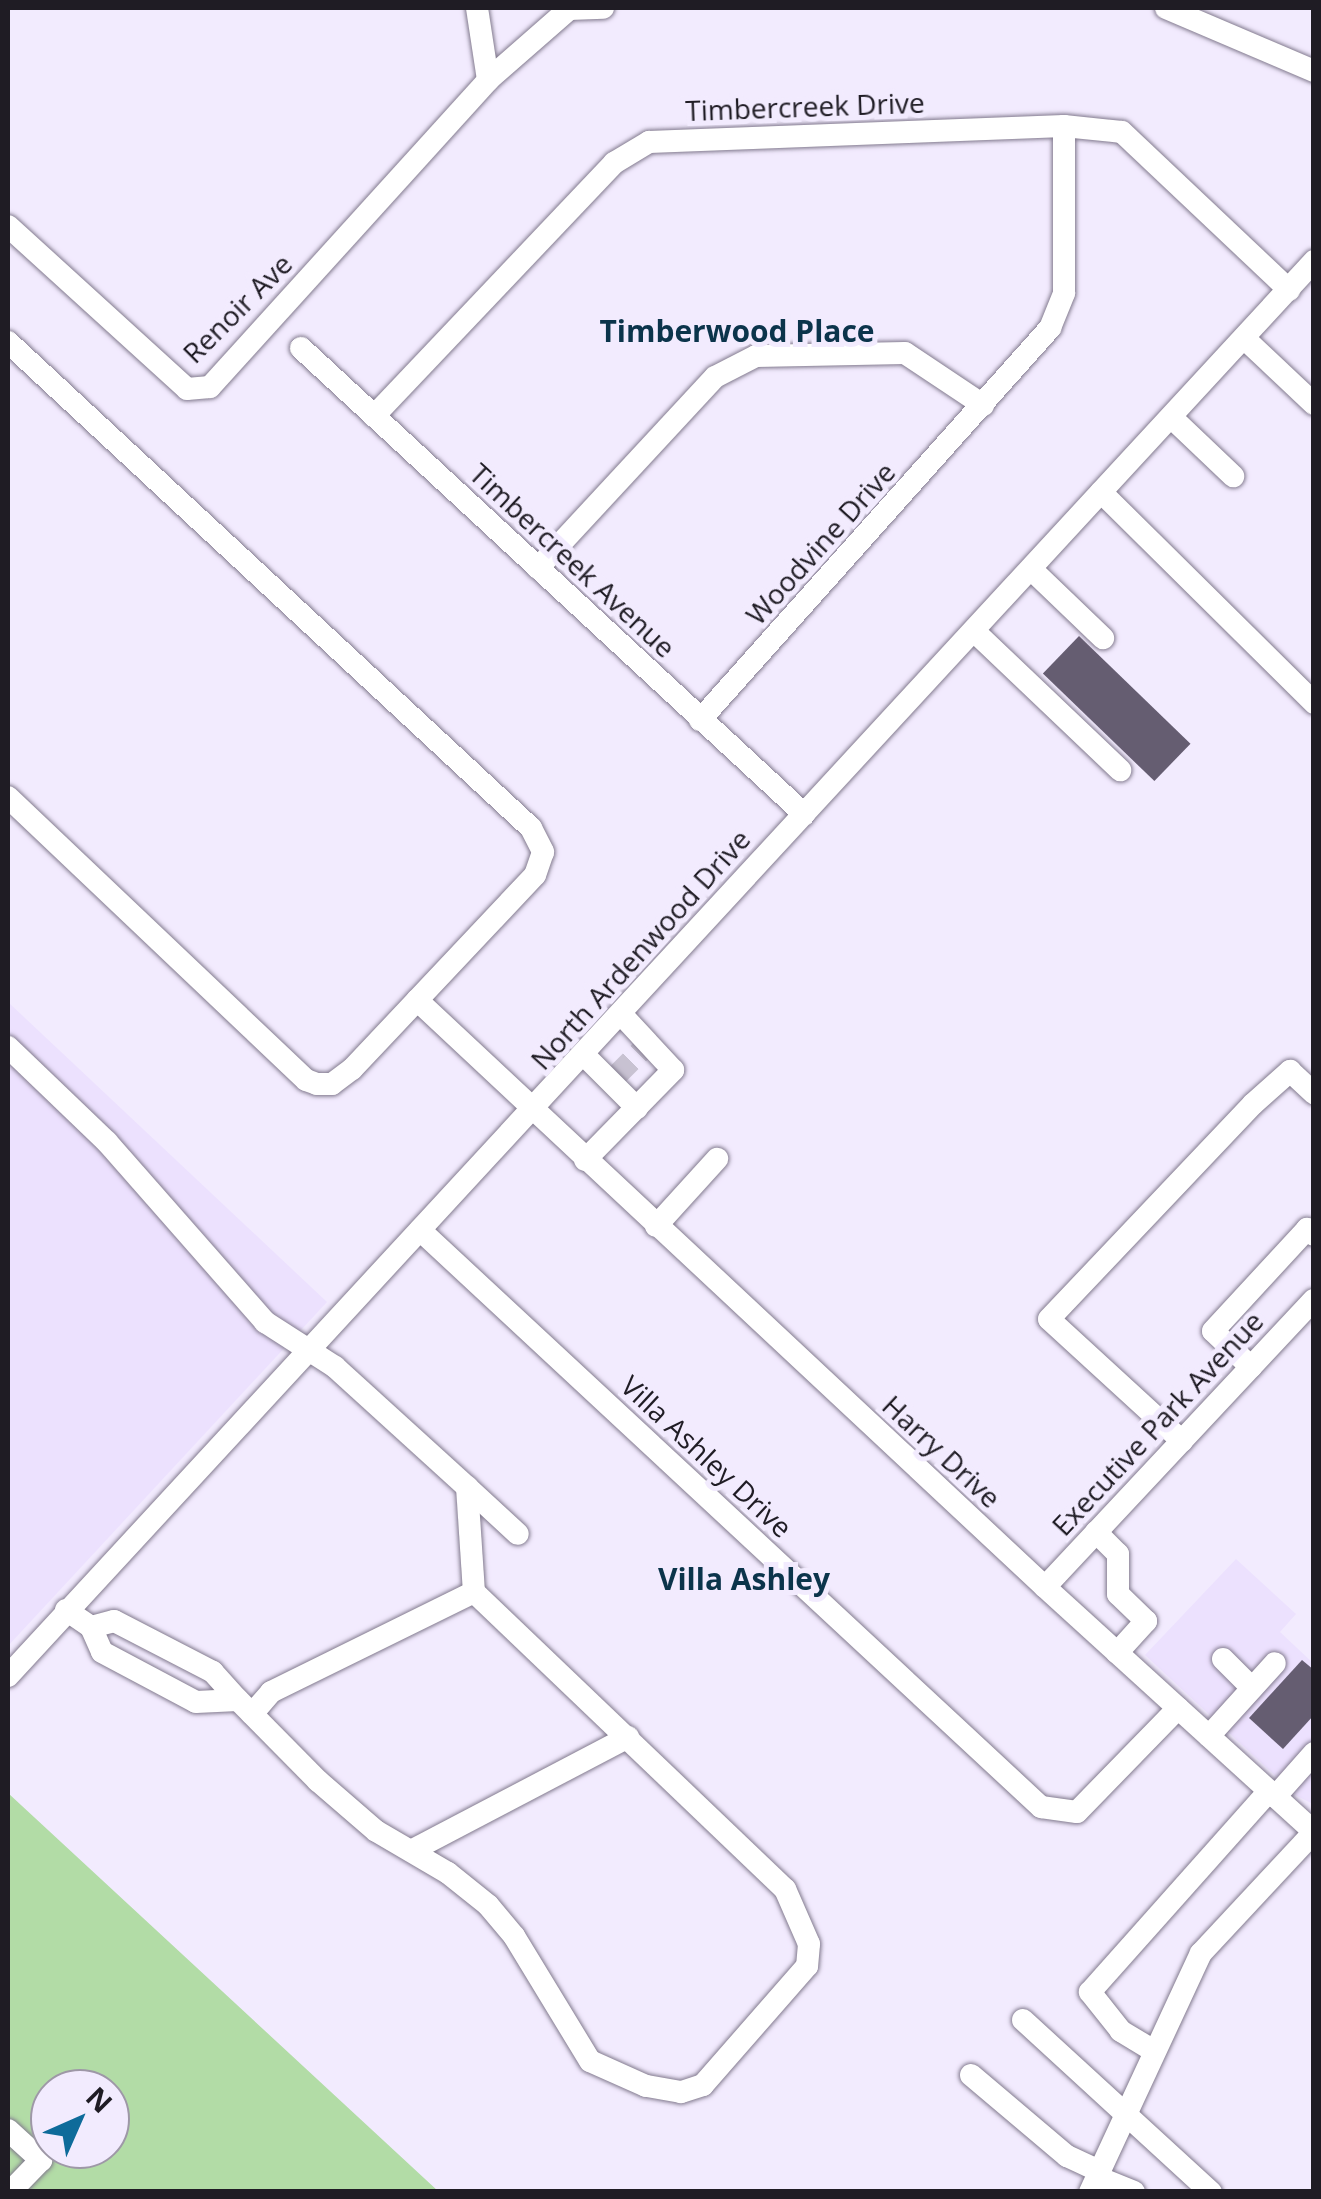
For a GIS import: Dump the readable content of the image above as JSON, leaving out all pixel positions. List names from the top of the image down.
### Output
{
  "streets": {
    "street": [
      "Timbercreek Drive",
      "Renoir Ave",
      "Woodvine Drive",
      "Timbercreek Avenue",
      "North Ardenwood Drive",
      "Executive Park Avenue",
      "Harry Drive",
      "Villa Ashley Drive"
    ]
  },
  "crossings": [
    ["Timbercreek Drive", "Woodvine Drive"],
    ["Timbercreek Drive", "Timbercreek Avenue"],
    ["Timbercreek Drive", "North Ardenwood Drive"],
    ["Woodvine Drive", "Timbercreek Avenue"],
    ["Timbercreek Avenue", "North Ardenwood Drive"],
    ["North Ardenwood Drive", "Harry Drive"],
    ["North Ardenwood Drive", "Villa Ashley Drive"],
    ["Executive Park Avenue", "Harry Drive"],
    ["Harry Drive", "Villa Ashley Drive"]
  ],
  "districts": ["Timberwood Place", "Villa Ashley"],
  "north": "top right"
}
